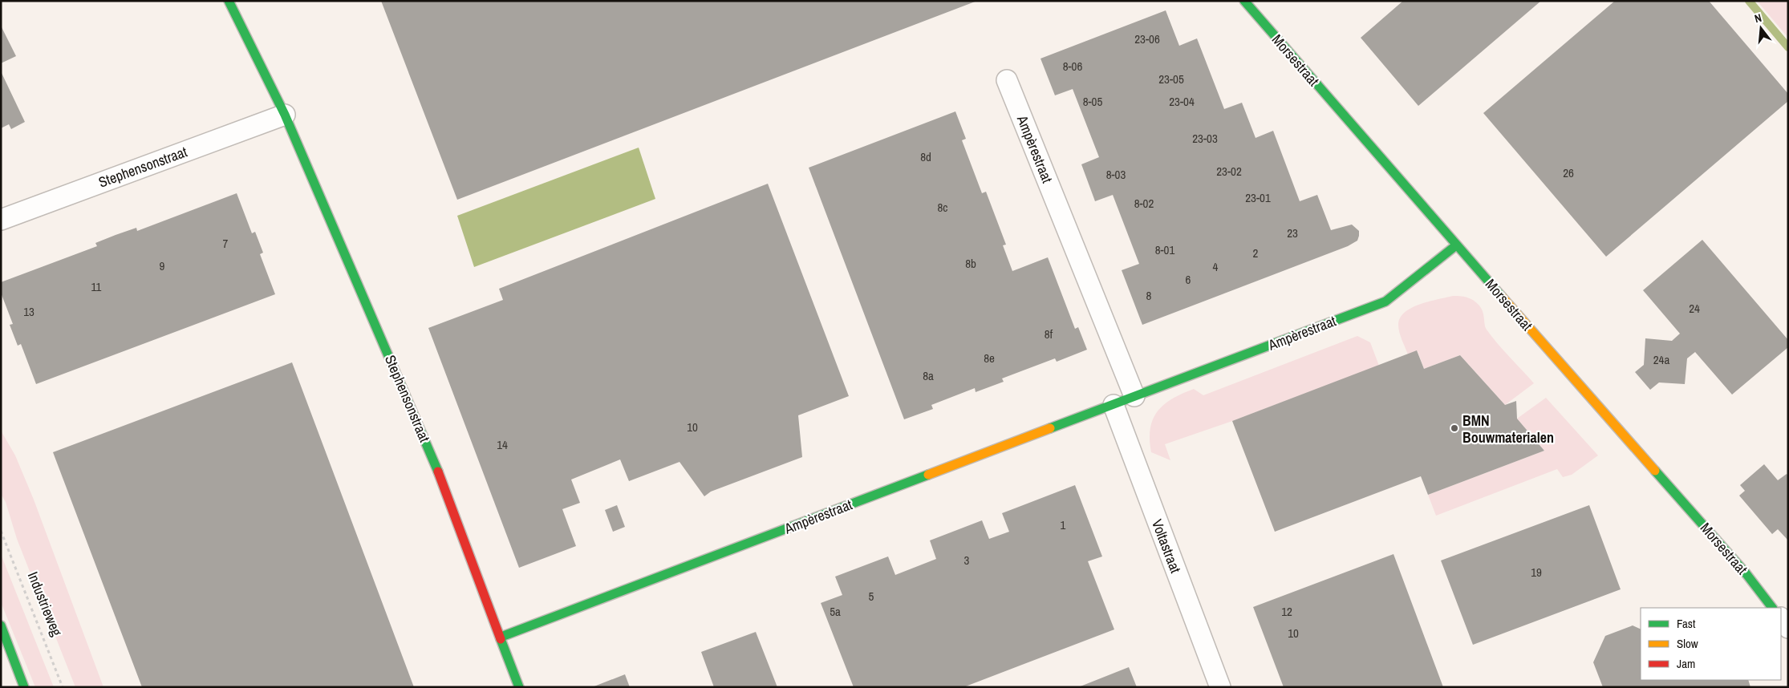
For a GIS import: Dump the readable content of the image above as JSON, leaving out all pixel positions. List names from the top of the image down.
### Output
{
  "streets": {
    "street": [
      "Morsestraat",
      "Ampèrestraat",
      "Stephensonstraat",
      "Voltastraat"
    ],
    "path": ["Industrieweg"]
  },
  "crossings": [
    ["Morsestraat", "Ampèrestraat"],
    ["Ampèrestraat", "Stephensonstraat"],
    ["Ampèrestraat", "Voltastraat"]
  ],
  "places": ["BMN Bouwmaterialen"],
  "house_numbers": [
    "23-06",
    "8-06",
    "23-05",
    "8-05",
    "23-04",
    "23-03",
    "8d",
    "23-02",
    "26",
    "8-03",
    "23-01",
    "8-02",
    "8c",
    "23",
    "7",
    "8-01",
    "2",
    "8b",
    "9",
    "4",
    "6",
    "11",
    "8",
    "24",
    "13",
    "8f",
    "8e",
    "24a",
    "8a",
    "10",
    "14",
    "1",
    "3",
    "19",
    "5",
    "5a",
    "12",
    "10"
  ],
  "legend": ["Fast", "Slow", "Jam"],
  "north": "top"
}
